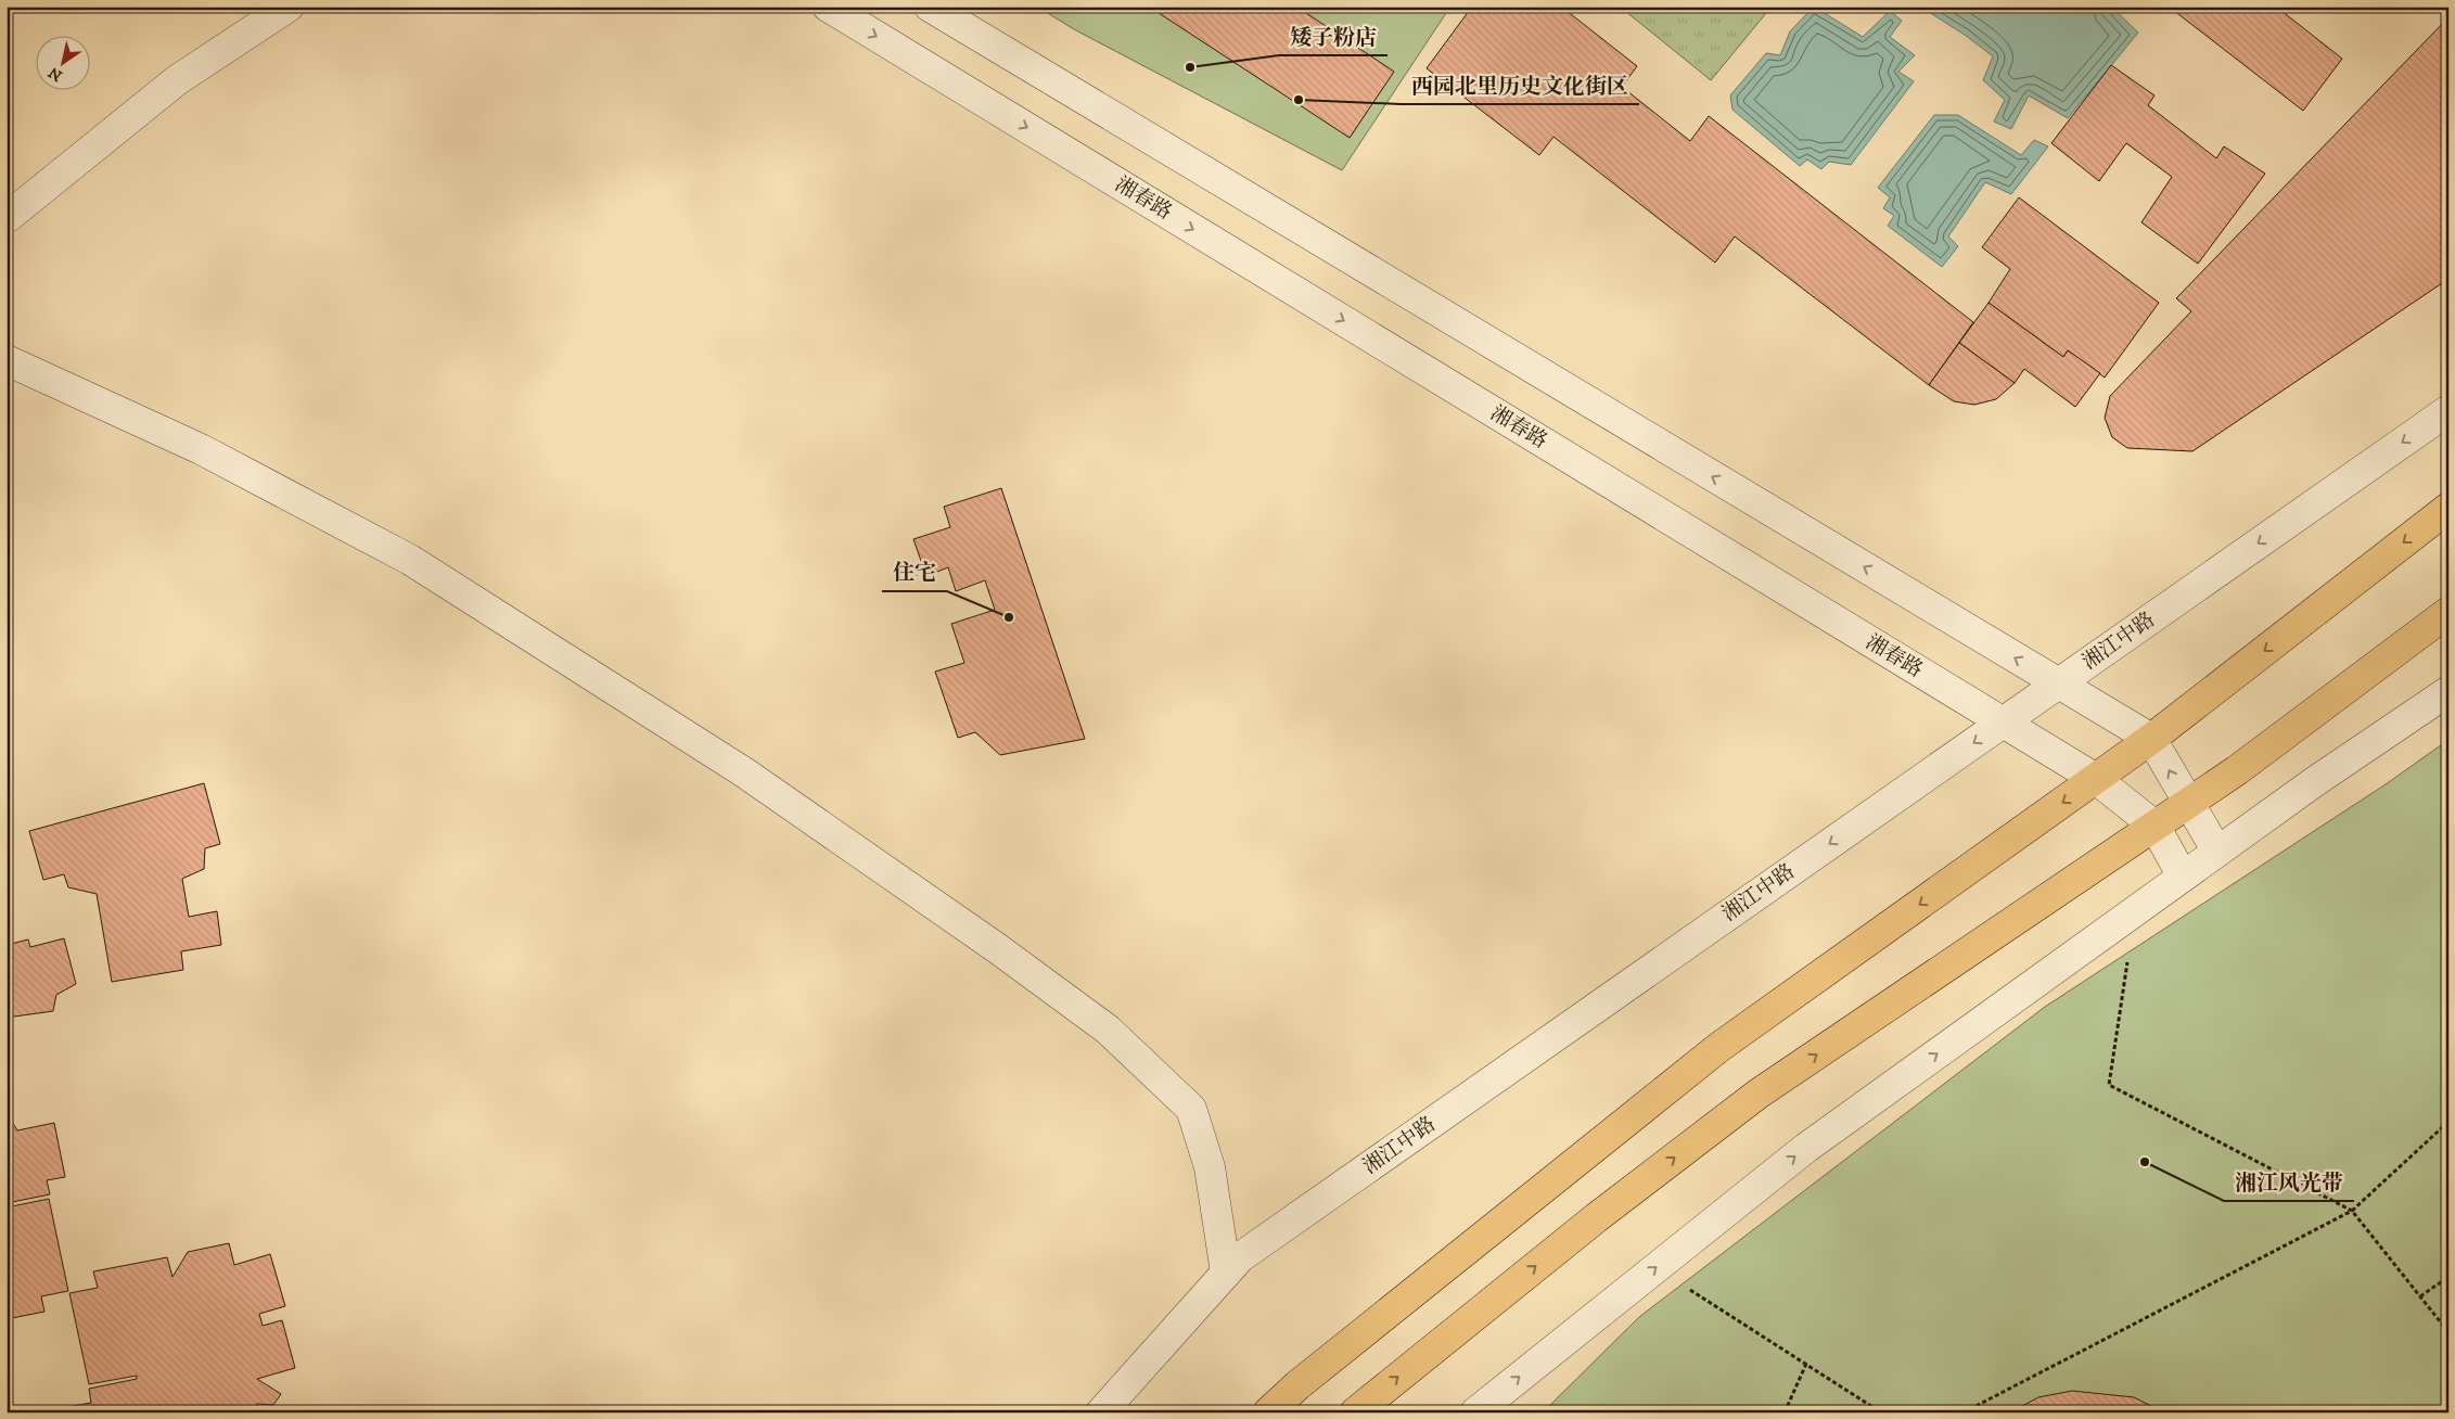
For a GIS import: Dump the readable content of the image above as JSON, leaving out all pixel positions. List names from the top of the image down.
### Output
{
  "streets": {
    "street": ["湘春路", "湘江中路"]
  },
  "crossings": [
    ["湘春路", "湘江中路"]
  ],
  "places": [
    "矮子粉店",
    "西园北里历史文化街区",
    "住宅",
    "湘江风光带"
  ],
  "north": "bottom left"
}
